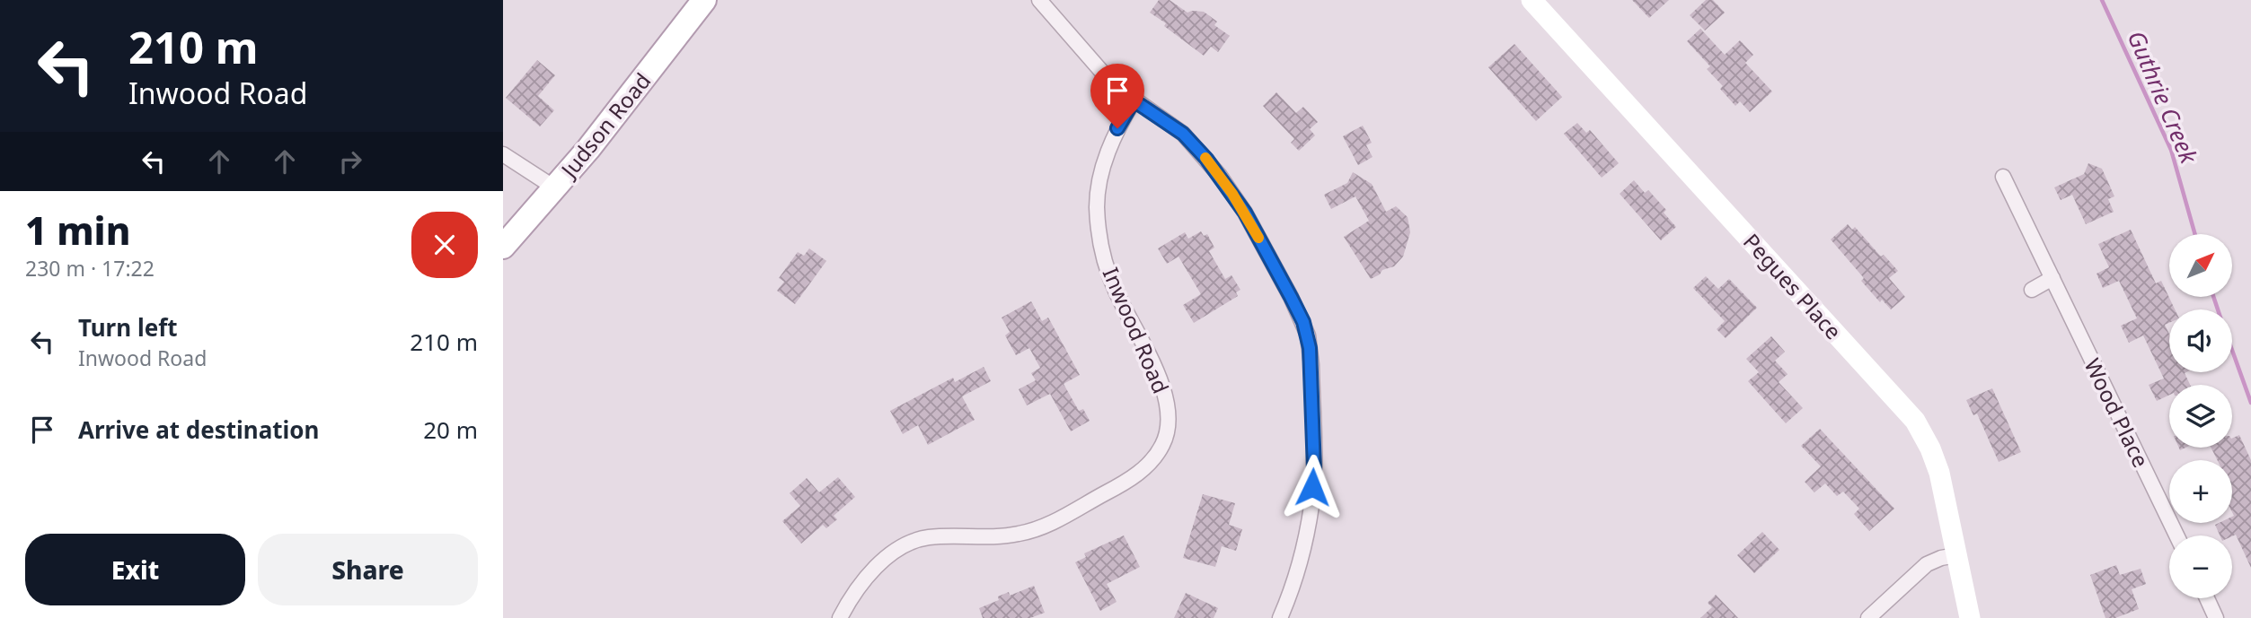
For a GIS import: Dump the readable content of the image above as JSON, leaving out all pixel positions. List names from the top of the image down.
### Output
{
  "streets": {
    "main road": ["Judson Road"],
    "street": ["Pegues Place", "Inwood Road", "Wood Place"]
  },
  "water": ["Guthrie Creek"],
  "north": "top right",
  "page": {
    "turn": ["210 m", "Inwood Road"],
    "heading": ["1 min", "230 m · 17:22"],
    "map_buttons": ["+", "−"],
    "list": [
      {
        "name": "Turn left",
        "note": "Inwood Road",
        "value": "210 m"
      },
      {
        "name": "Arrive at destination",
        "value": "20 m"
      }
    ],
    "buttons": ["Exit", "Share"]
  }
}
